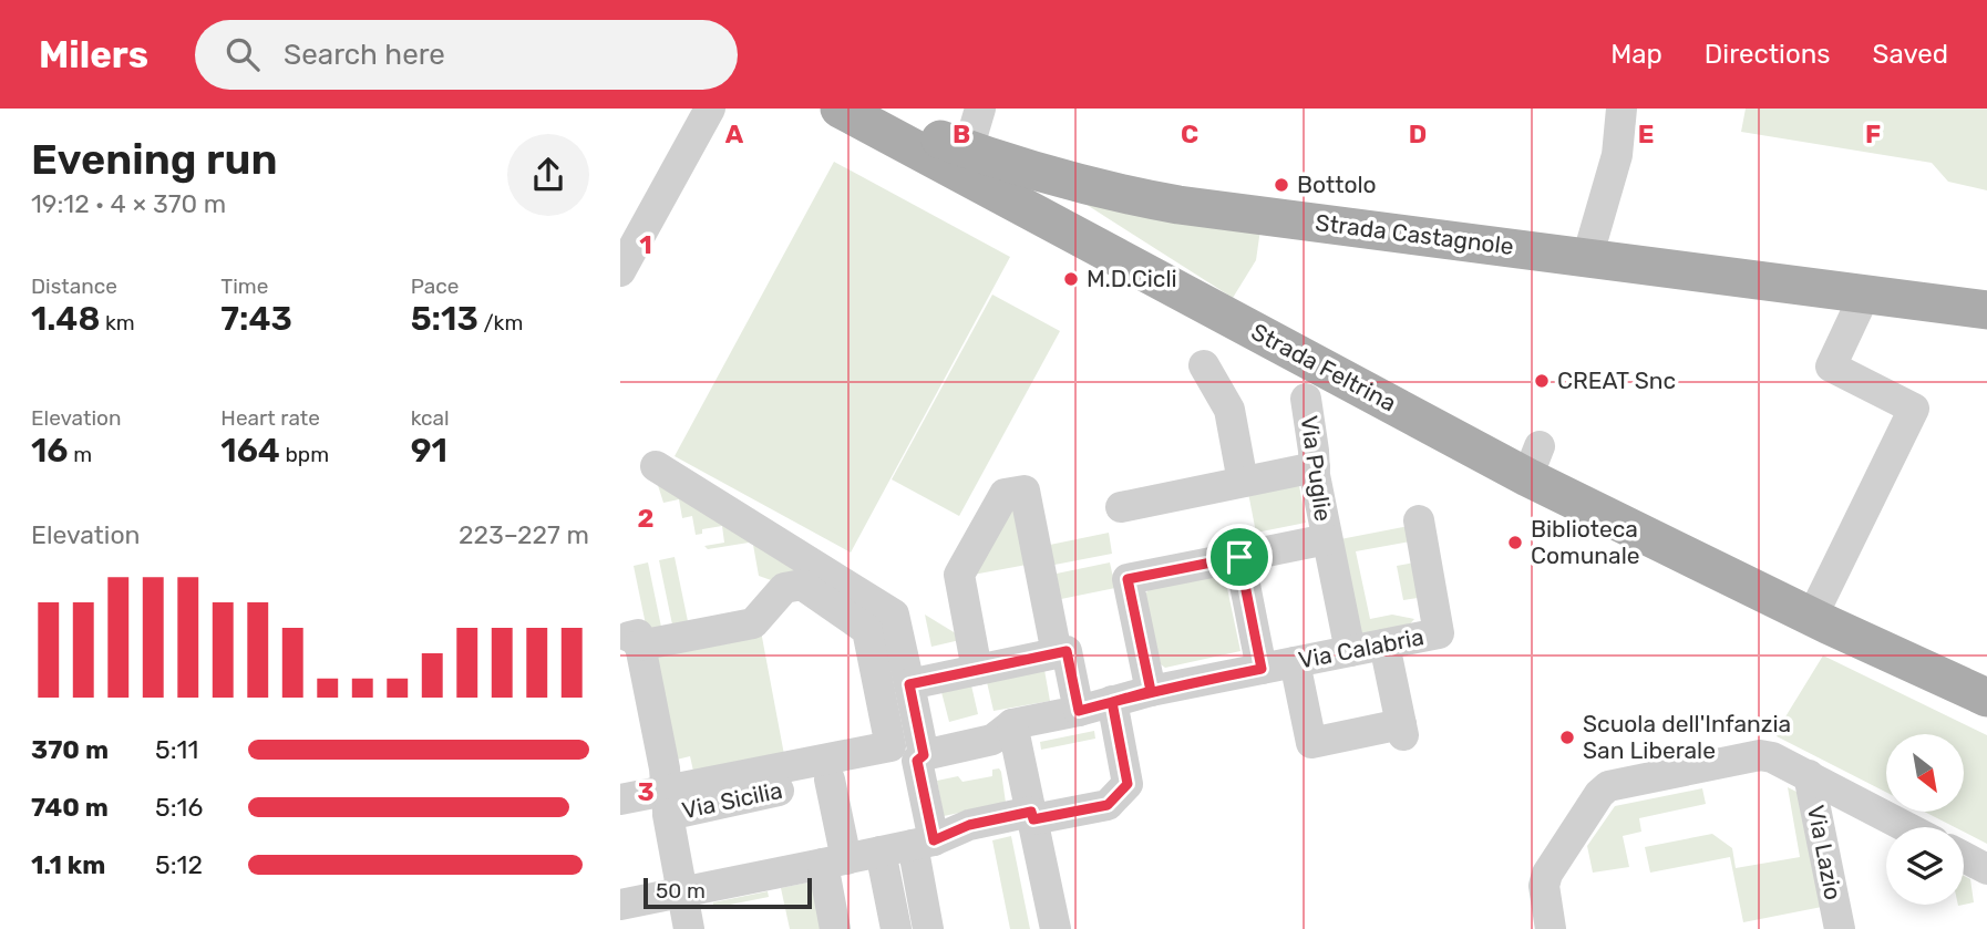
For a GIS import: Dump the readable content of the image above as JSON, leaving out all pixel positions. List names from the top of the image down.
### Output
{
  "streets": {
    "main road": ["Strada Castagnole", "Strada Feltrina"],
    "street": [
      "Via Puglie",
      "Via Calabria",
      "Via Sicilia",
      "Via Lazio"
    ]
  },
  "crossings": [
    ["Via Puglie", "Via Calabria"],
    ["Via Calabria", "Via Sicilia"]
  ],
  "places": [
    "Bottolo",
    "M.D.Cicli",
    "CREAT Snc",
    "Biblioteca Comunale",
    "Scuola dell'Infanzia San Liberale"
  ],
  "scale_bar": "50 m",
  "north": "bottom right",
  "page": {
    "header": "Milers",
    "search": "Search here",
    "nav": ["Map", "Directions", "Saved"],
    "heading": ["Evening run", "19:12 · 4 × 370 m"],
    "stats": [
      ["Distance", "1.48 km"],
      ["Time", "7:43"],
      ["Pace", "5:13 /km"],
      ["Elevation", "16 m"],
      ["Heart rate", "164 bpm"],
      ["kcal", "91"]
    ],
    "chart": ["Elevation", "223–227 m"],
    "list": [
      {
        "name": "370 m",
        "note": "5:11"
      },
      {
        "name": "740 m",
        "note": "5:16"
      },
      {
        "name": "1.1 km",
        "note": "5:12"
      }
    ],
    "scale": "50 m"
  },
  "grid": {
    "columns": [
      "A",
      "B",
      "C",
      "D",
      "E",
      "F"
    ],
    "rows": ["1", "2", "3"]
  }
}
